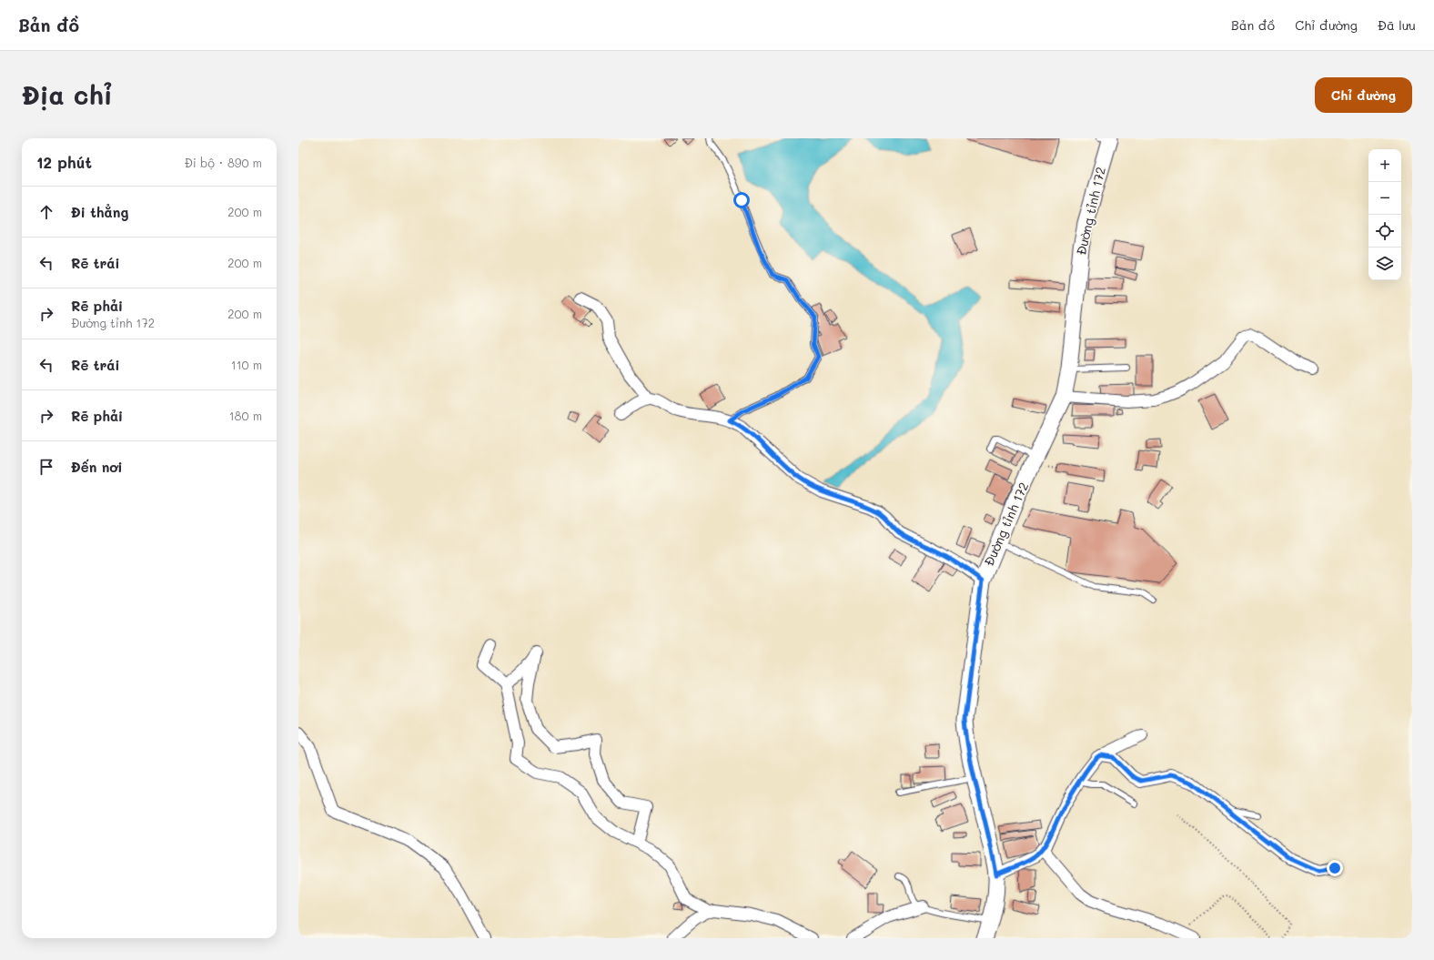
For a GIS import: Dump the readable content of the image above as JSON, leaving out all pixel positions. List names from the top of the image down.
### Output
{
  "streets": {
    "main road": ["Đường tỉnh 172"]
  },
  "page": {
    "header": "Bản đồ",
    "nav": ["Bản đồ", "Chỉ đường", "Đã lưu"],
    "buttons": "Chỉ đường",
    "title": "Địa chỉ",
    "heading": ["12 phút", "Đi bộ · 890 m"],
    "map_buttons": ["+", "−"],
    "list": [
      ["Đi thẳng", "200 m"],
      ["Rẽ trái", "200 m"],
      ["Rẽ phải", "Đường tỉnh 172", "200 m"],
      ["Rẽ trái", "110 m"],
      ["Rẽ phải", "180 m"],
      "Đến nơi"
    ]
  }
}
